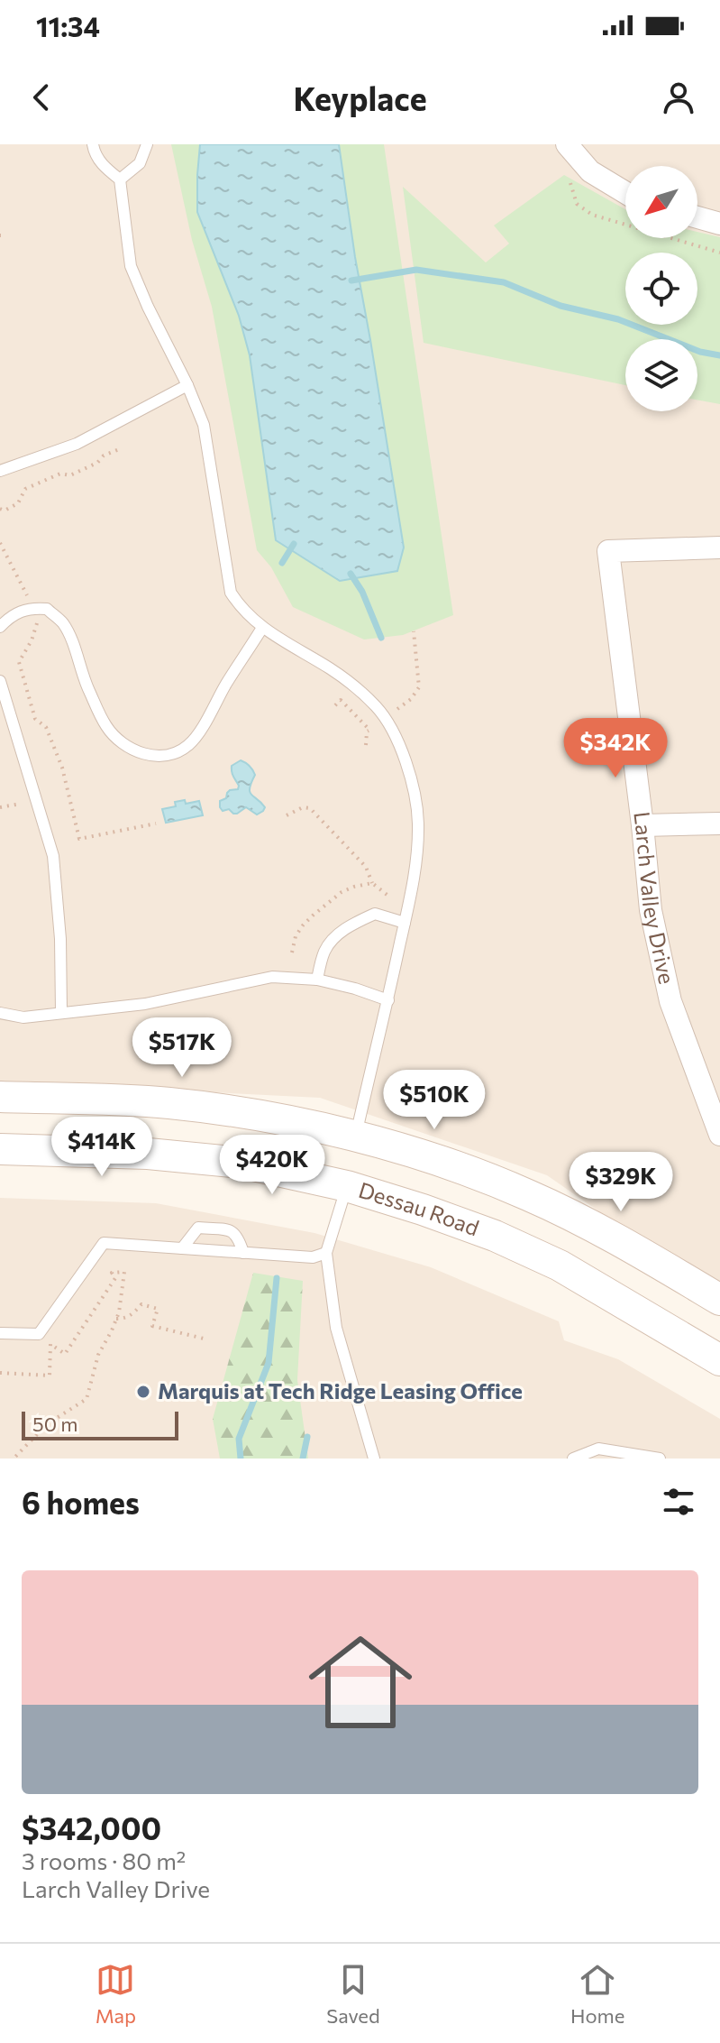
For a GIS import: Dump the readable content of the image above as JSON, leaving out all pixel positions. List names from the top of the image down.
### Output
{
  "streets": {
    "main road": ["Dessau Road"],
    "street": ["Larch Valley Drive"]
  },
  "places": ["Marquis at Tech Ridge Leasing Office"],
  "scale_bar": "50 m",
  "north": "bottom left",
  "page": {
    "status": "11:34",
    "header": "Keyplace",
    "price": [
      "$342K",
      "$517K",
      "$510K",
      "$414K",
      "$420K",
      "$329K"
    ],
    "scale": "50 m",
    "heading": "6 homes",
    "list": [
      {
        "name": "$342,000",
        "note": "3 rooms · 80 m² · Larch Valley Drive"
      }
    ],
    "tabs": ["Map", "Saved", "Home"]
  }
}
